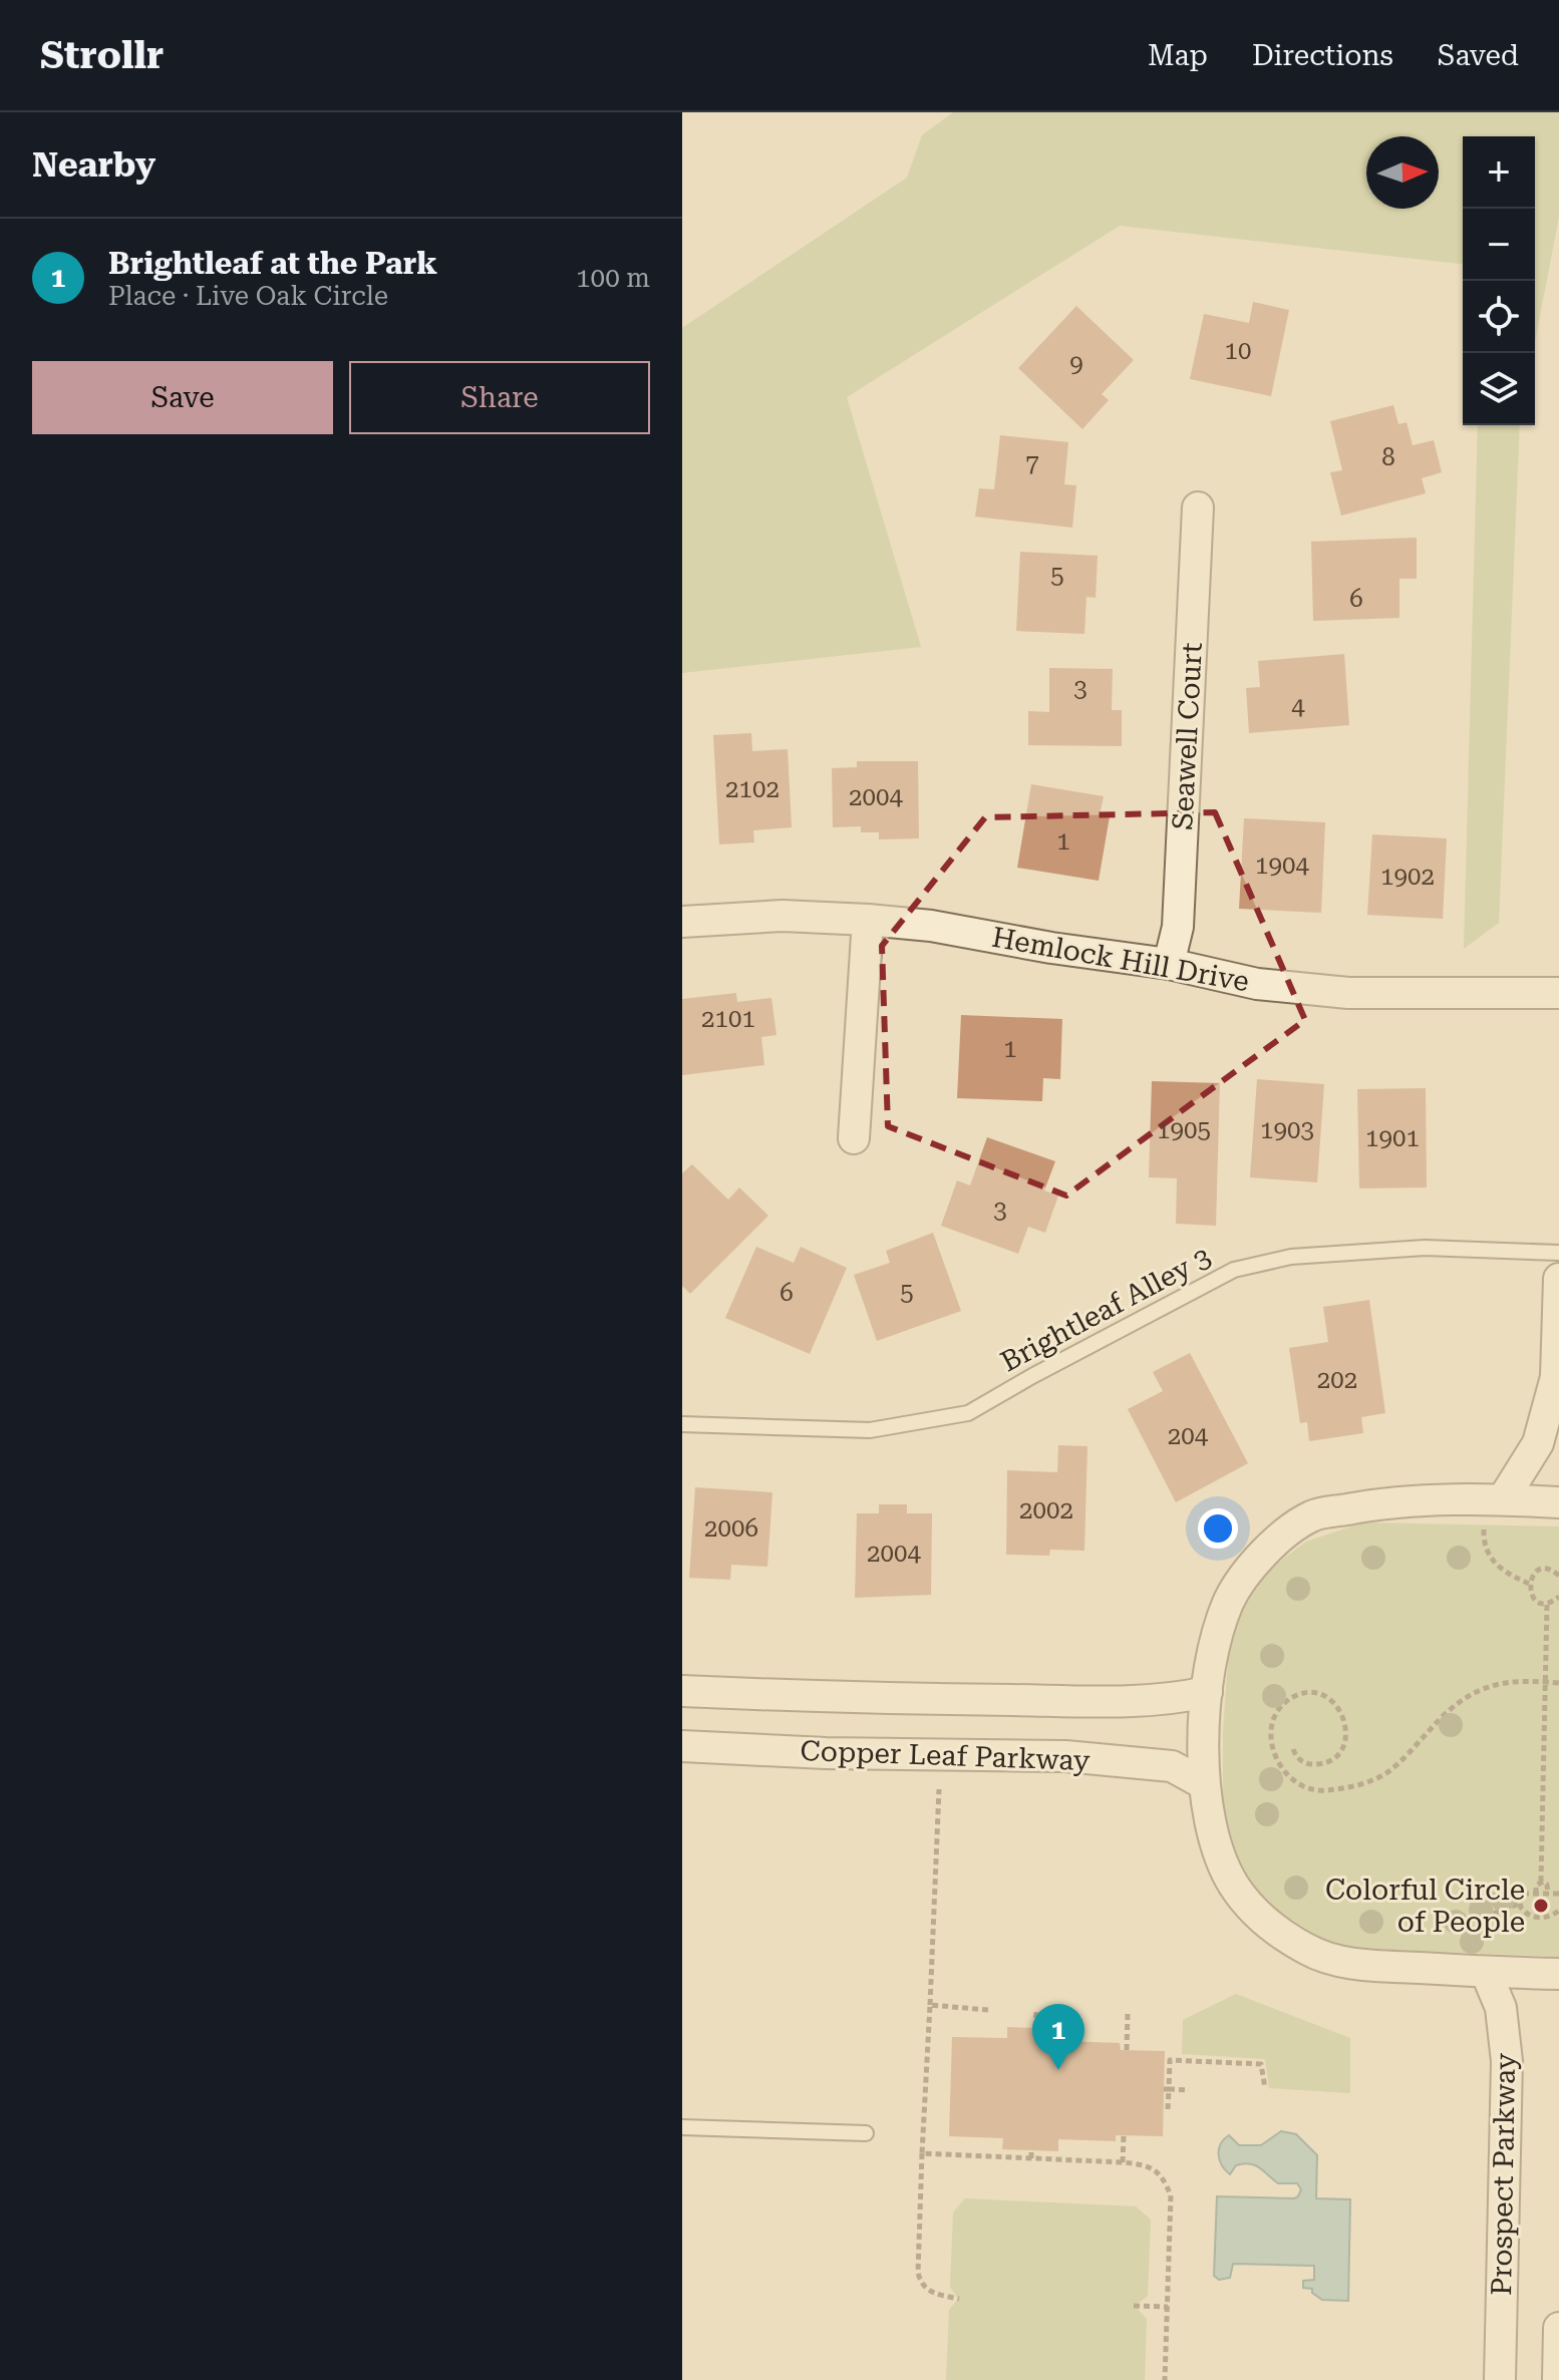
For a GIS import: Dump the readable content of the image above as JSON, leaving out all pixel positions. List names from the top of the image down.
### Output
{
  "streets": {
    "street": [
      "Seawell Court",
      "Hemlock Hill Drive",
      "Copper Leaf Parkway",
      "Prospect Parkway"
    ],
    "lane": ["Brightleaf Alley 3"]
  },
  "crossings": [
    ["Seawell Court", "Hemlock Hill Drive"]
  ],
  "places": ["Colorful Circle of People"],
  "house_numbers": [
    "10",
    "9",
    "8",
    "7",
    "5",
    "6",
    "3",
    "4",
    "2102",
    "2004",
    "1",
    "1904",
    "1902",
    "2101",
    "1",
    "1905",
    "1903",
    "1901",
    "3",
    "6",
    "5",
    "202",
    "204",
    "2002",
    "2006",
    "2004"
  ],
  "north": "right",
  "page": {
    "header": "Strollr",
    "nav": ["Map", "Directions", "Saved"],
    "heading": "Nearby",
    "map_buttons": ["+", "−"],
    "list": [
      {
        "mark": "1",
        "name": "Brightleaf at the Park",
        "note": "Place · Live Oak Circle",
        "value": "100 m"
      }
    ],
    "buttons": ["Save", "Share"],
    "pins": "1"
  }
}
